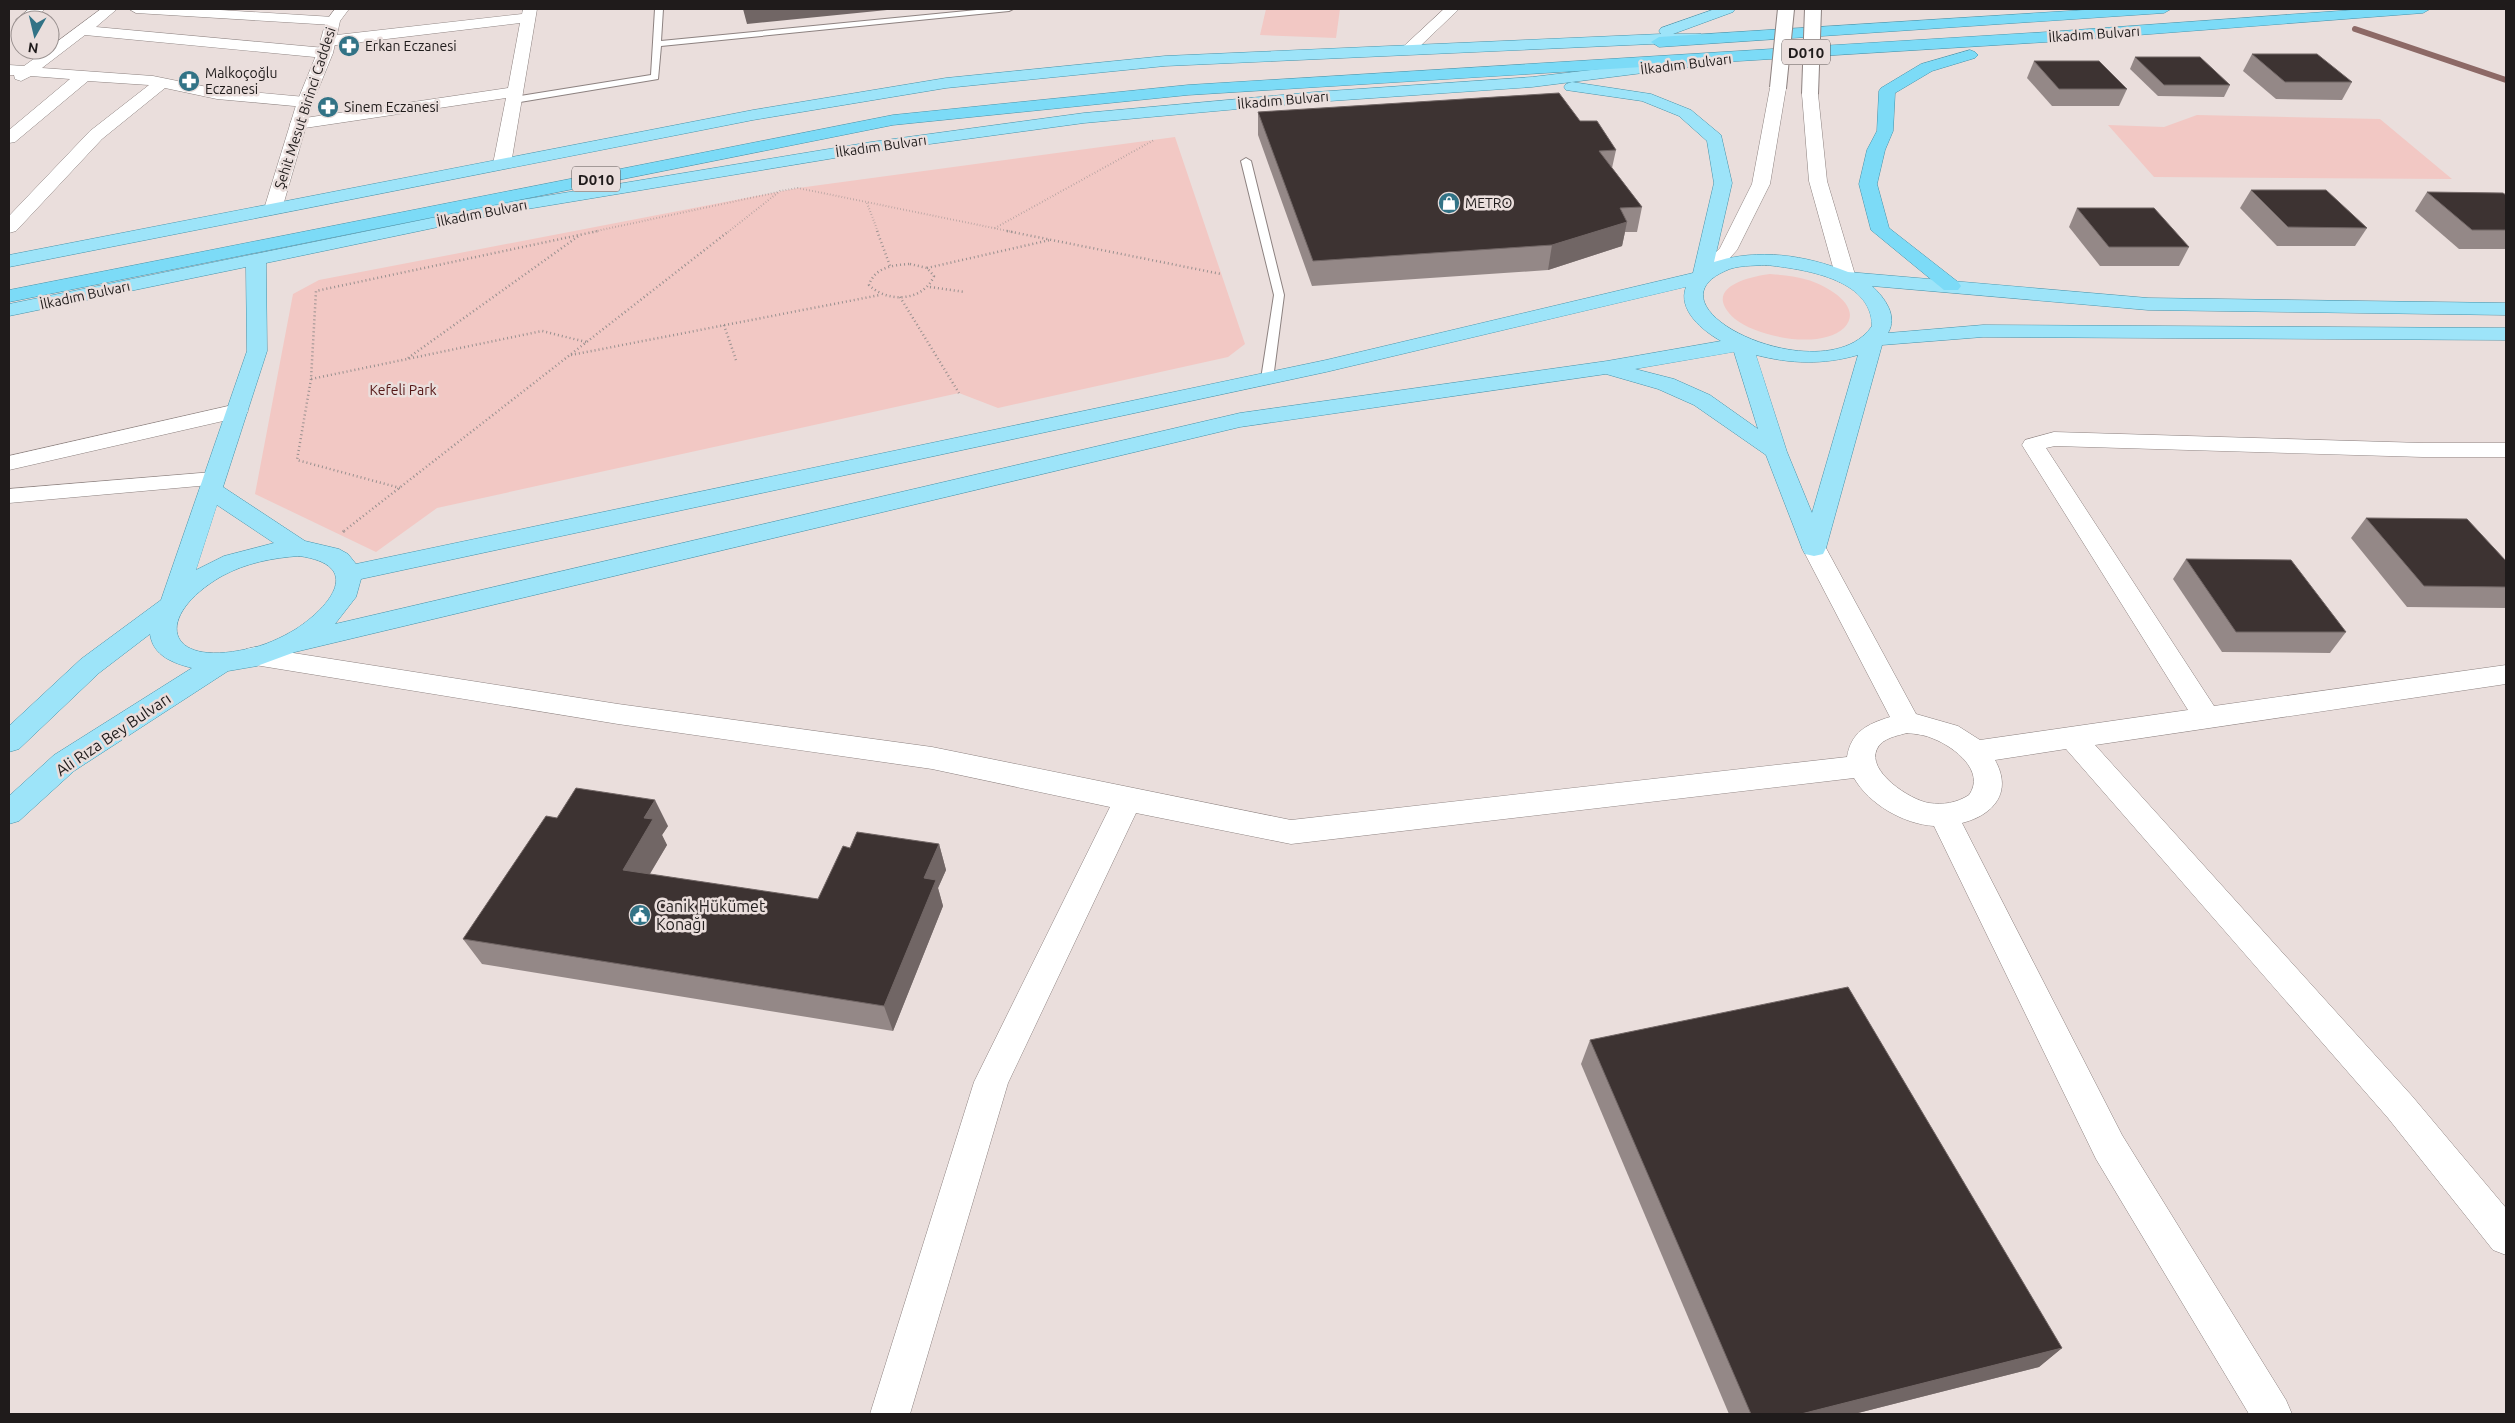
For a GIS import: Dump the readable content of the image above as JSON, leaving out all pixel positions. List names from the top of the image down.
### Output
{
  "streets": {
    "highway": ["İlkadım Bulvarı", "D010"],
    "main road": ["Ali Rıza Bey Bulvarı"],
    "street": ["Şehit Mesut Birinci Caddesi"]
  },
  "crossings": [
    ["İlkadım Bulvarı", "Şehit Mesut Birinci Caddesi"]
  ],
  "parks": ["Kefeli Park"],
  "places": {
    "pharmacy": ["Erkan Eczanesi", "Malkoçoğlu Eczanesi", "Sinem Eczanesi"],
    "shop": ["METRO"],
    "public building": ["Canik Hükümet Konağı"]
  },
  "north": "bottom"
}
